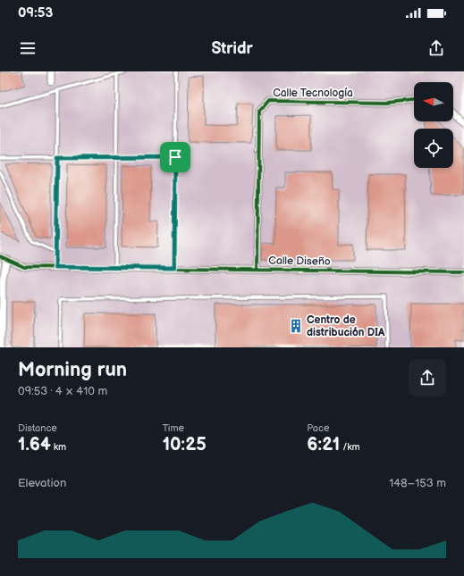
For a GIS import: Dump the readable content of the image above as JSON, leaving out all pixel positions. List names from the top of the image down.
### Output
{
  "streets": {
    "street": ["Calle Tecnología", "Calle Diseño"]
  },
  "crossings": [
    ["Calle Tecnología", "Calle Diseño"]
  ],
  "places": {
    "building": ["Centro de distribución DIA"]
  },
  "north": "left",
  "page": {
    "status": "09:53",
    "header": "Stridr",
    "heading": ["Morning run", "09:53 · 4 × 410 m"],
    "stats": [
      ["Distance", "1.64 km"],
      ["Time", "10:25"],
      ["Pace", "6:21 /km"]
    ],
    "chart": ["Elevation", "148–153 m"]
  }
}
